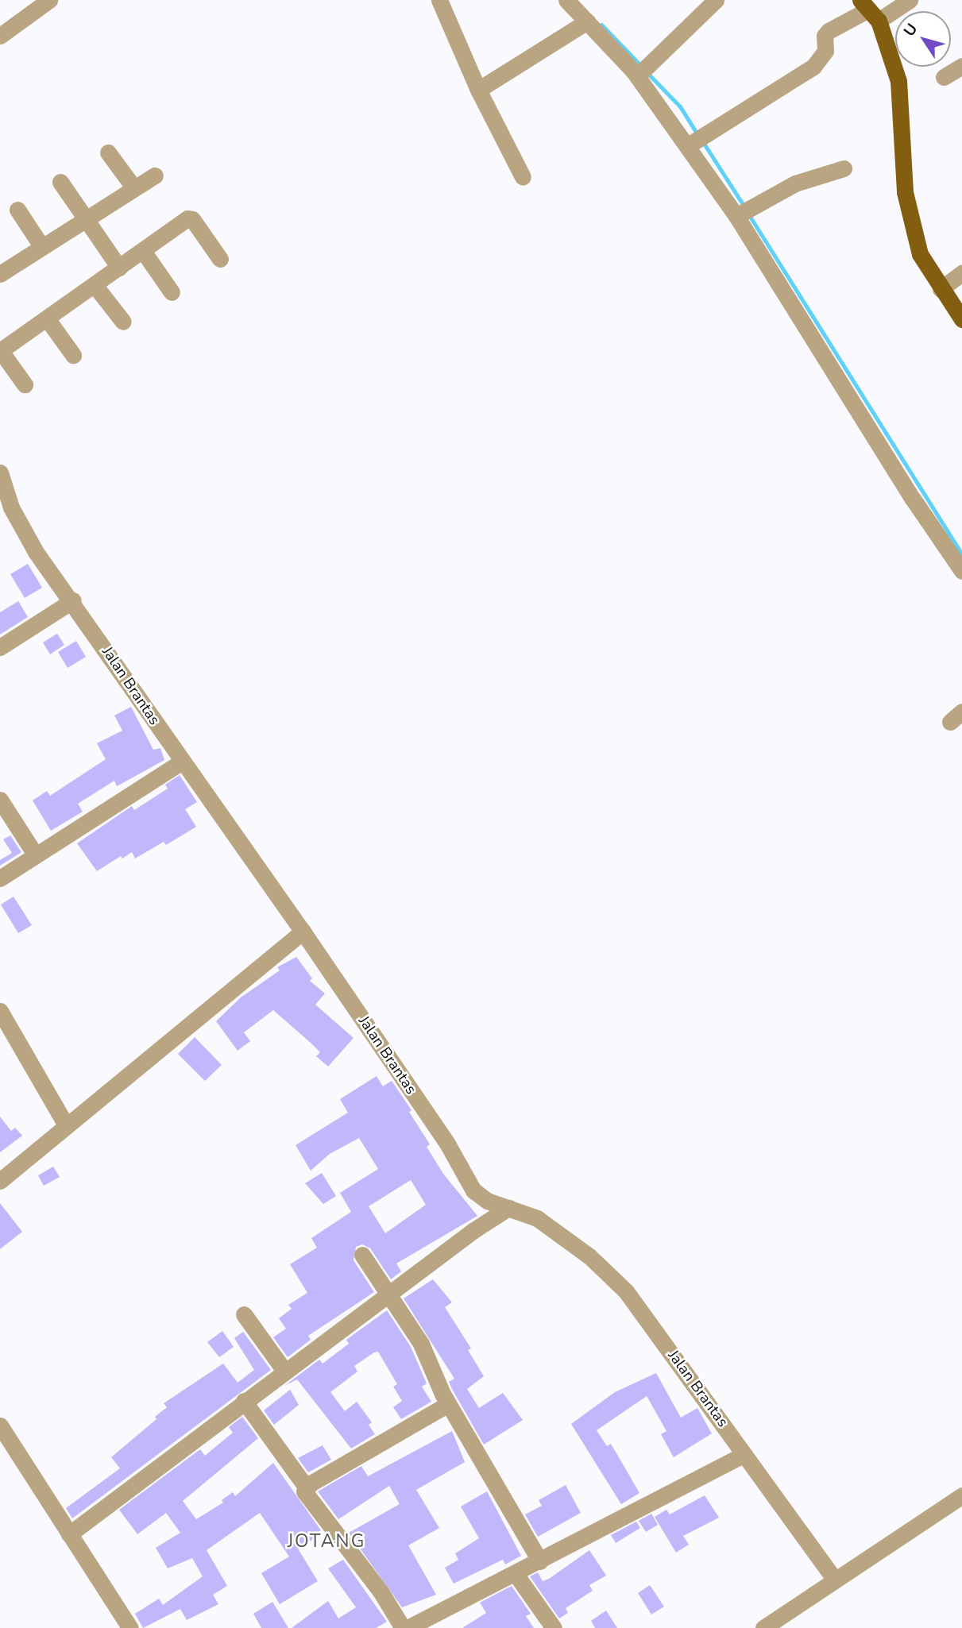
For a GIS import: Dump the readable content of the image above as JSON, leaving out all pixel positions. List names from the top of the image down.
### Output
{
  "streets": {
    "street": ["Jalan Brantas"]
  },
  "districts": ["JOTANG"],
  "north": "top left"
}
